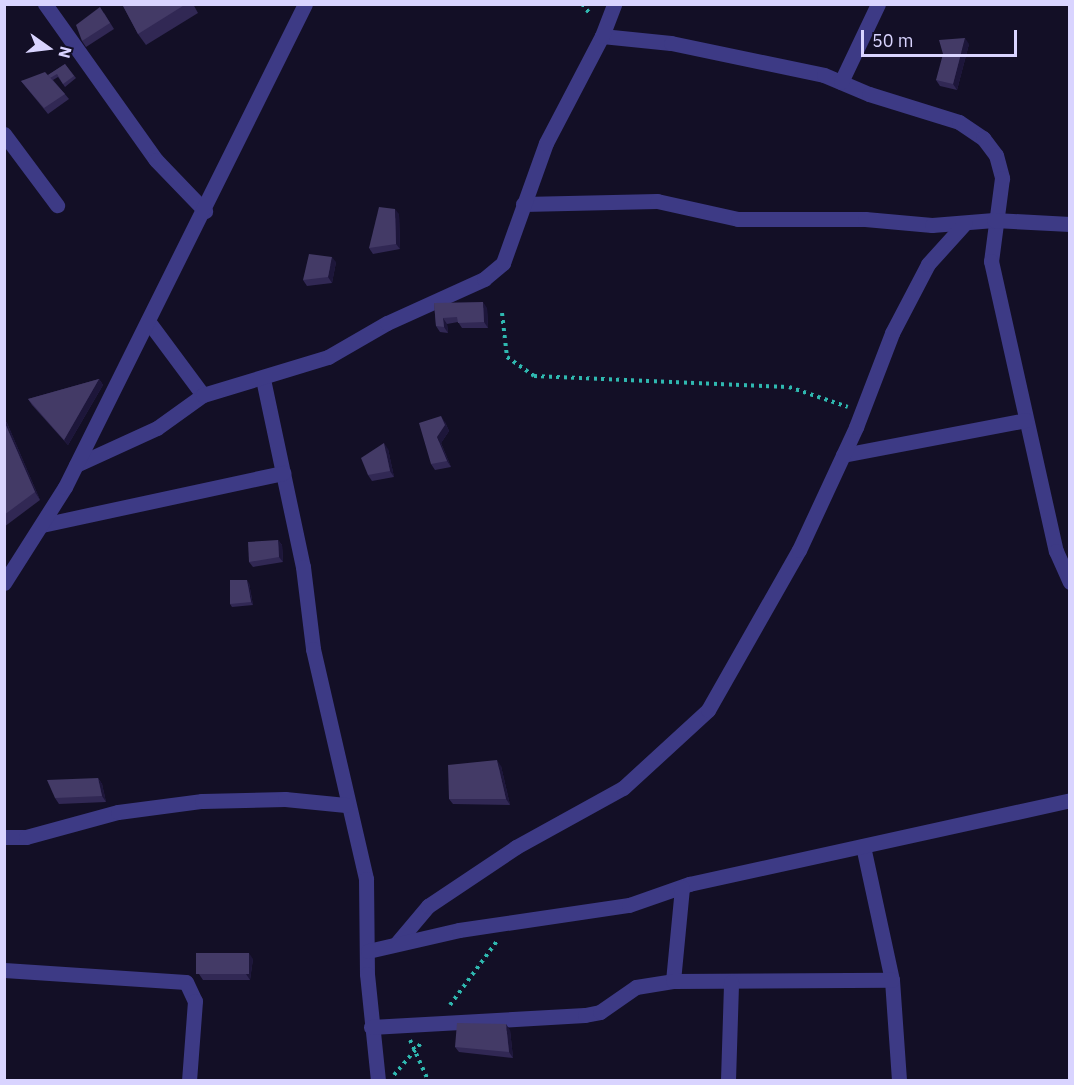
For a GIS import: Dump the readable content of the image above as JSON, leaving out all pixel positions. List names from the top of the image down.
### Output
{
  "scale_bar": "50 m",
  "north": "right"
}
